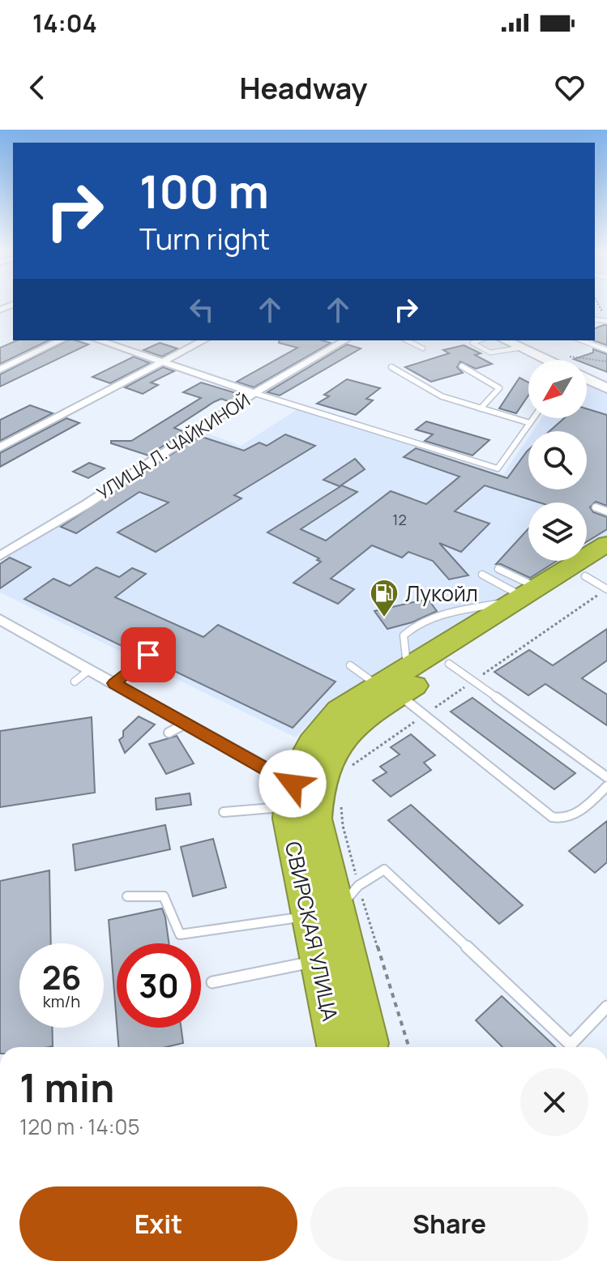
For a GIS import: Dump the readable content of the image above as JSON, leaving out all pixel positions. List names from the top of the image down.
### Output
{
  "streets": {
    "highway": ["СВИРСКАЯ УЛИЦА"],
    "street": ["УЛИЦА Л. ЧАЙКИНОЙ"]
  },
  "places": {
    "fuel station": ["Лукойл"]
  },
  "house_numbers": ["12"],
  "north": "bottom left",
  "page": {
    "status": "14:04",
    "header": "Headway",
    "turn": ["100 m", "Turn right"],
    "speed": "26 km/h",
    "limit": "30",
    "heading": ["1 min", "120 m · 14:05"],
    "buttons": ["Exit", "Share"]
  }
}
